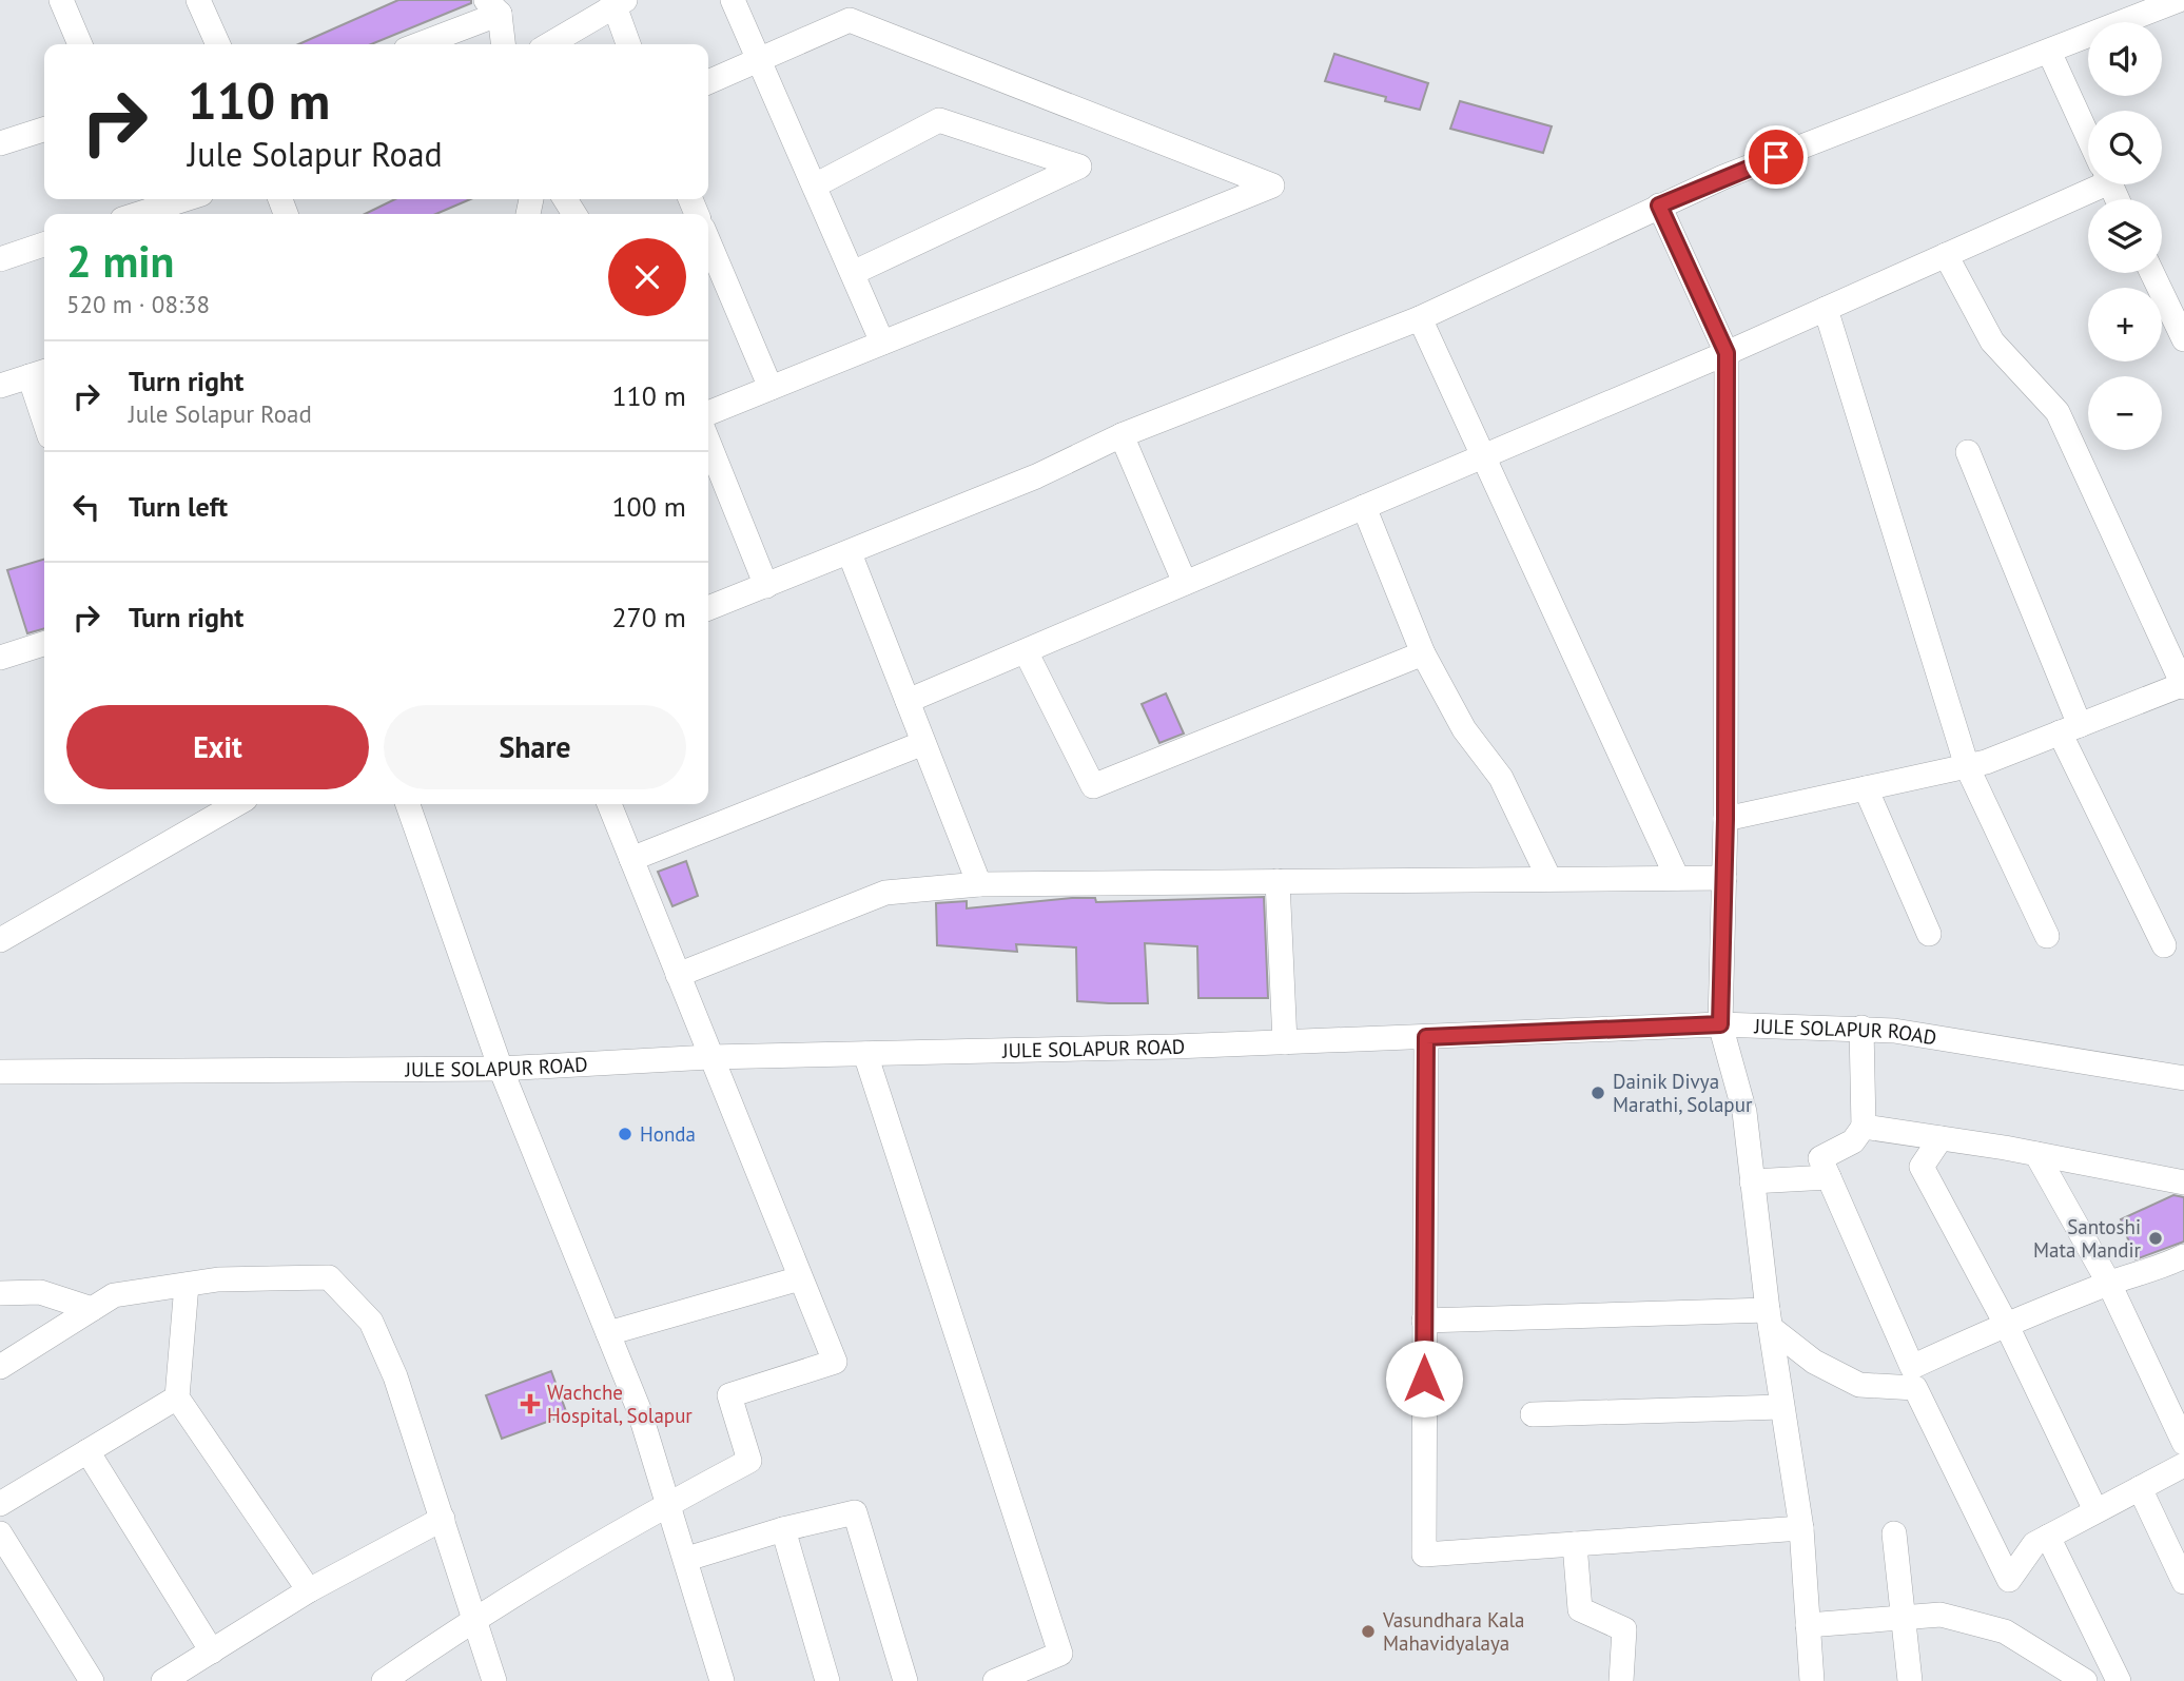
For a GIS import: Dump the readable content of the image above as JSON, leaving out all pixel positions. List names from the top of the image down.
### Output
{
  "streets": {
    "street": ["JULE SOLAPUR ROAD"]
  },
  "places": {
    "other": [
      "Dainik Divya Marathi, Solapur",
      "Honda",
      "Santoshi Mata Mandir",
      "Vasundhara Kala Mahavidyalaya"
    ],
    "health": ["Wachche Hospital, Solapur"]
  },
  "page": {
    "map_buttons": ["+", "−"],
    "turn": ["110 m", "Jule Solapur Road"],
    "heading": ["2 min", "520 m · 08:38"],
    "list": [
      {
        "name": "Turn right",
        "note": "Jule Solapur Road",
        "value": "110 m"
      },
      {
        "name": "Turn left",
        "value": "100 m"
      },
      {
        "name": "Turn right",
        "value": "270 m"
      }
    ],
    "buttons": ["Exit", "Share"]
  }
}
